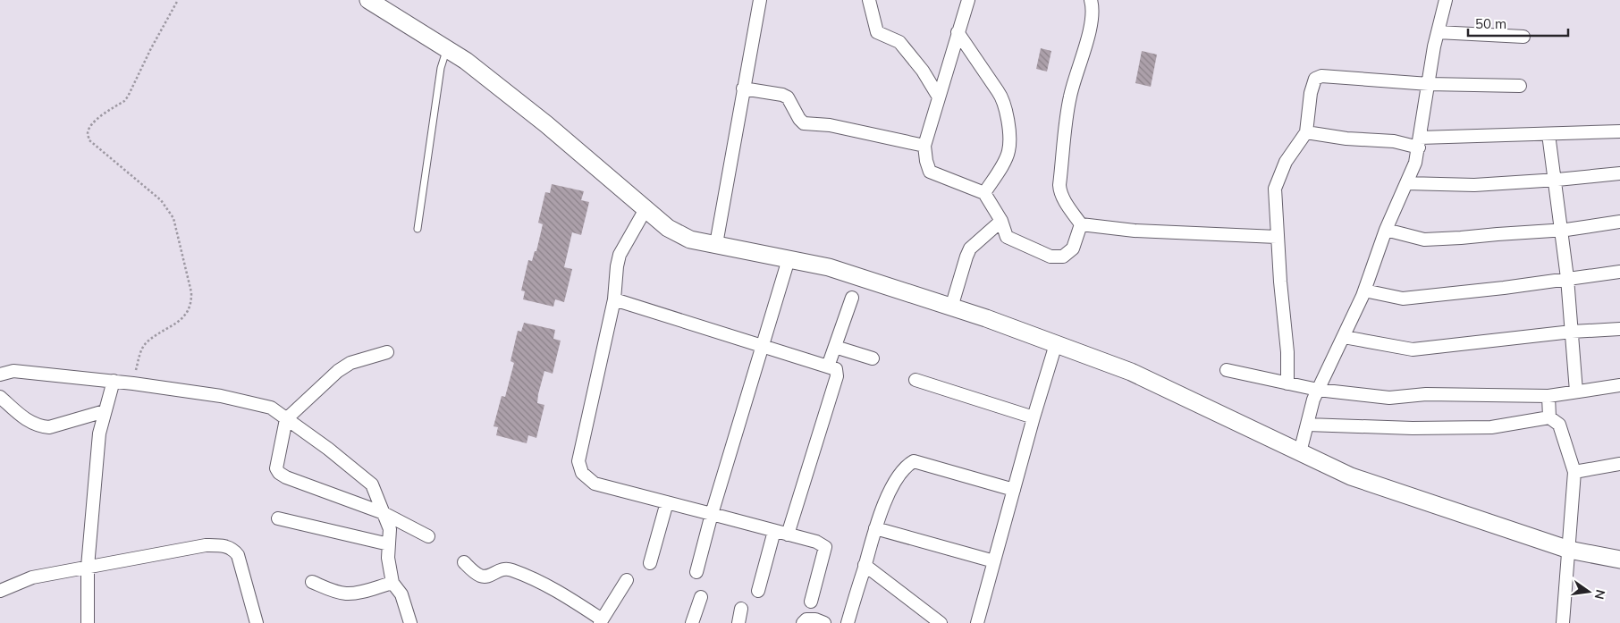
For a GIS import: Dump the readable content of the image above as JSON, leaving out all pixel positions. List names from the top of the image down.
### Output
{
  "scale_bar": "50 m",
  "north": "right"
}
